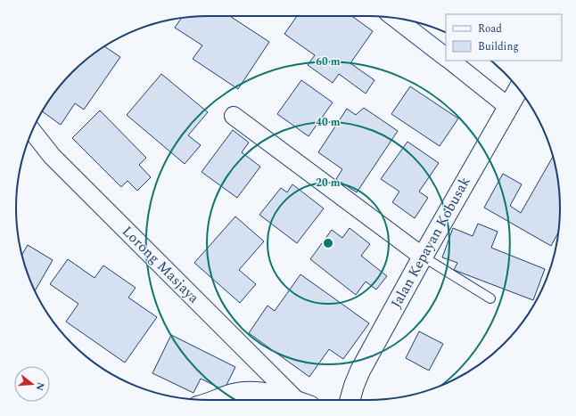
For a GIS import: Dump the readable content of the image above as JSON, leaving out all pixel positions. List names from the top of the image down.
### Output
{
  "streets": {
    "street": ["Jalan Kepayan Kobusak", "Lorong Masjaya"]
  },
  "legend": ["Road", "Building"],
  "north": "right",
  "rings": ["60 m", "40 m", "20 m"]
}
